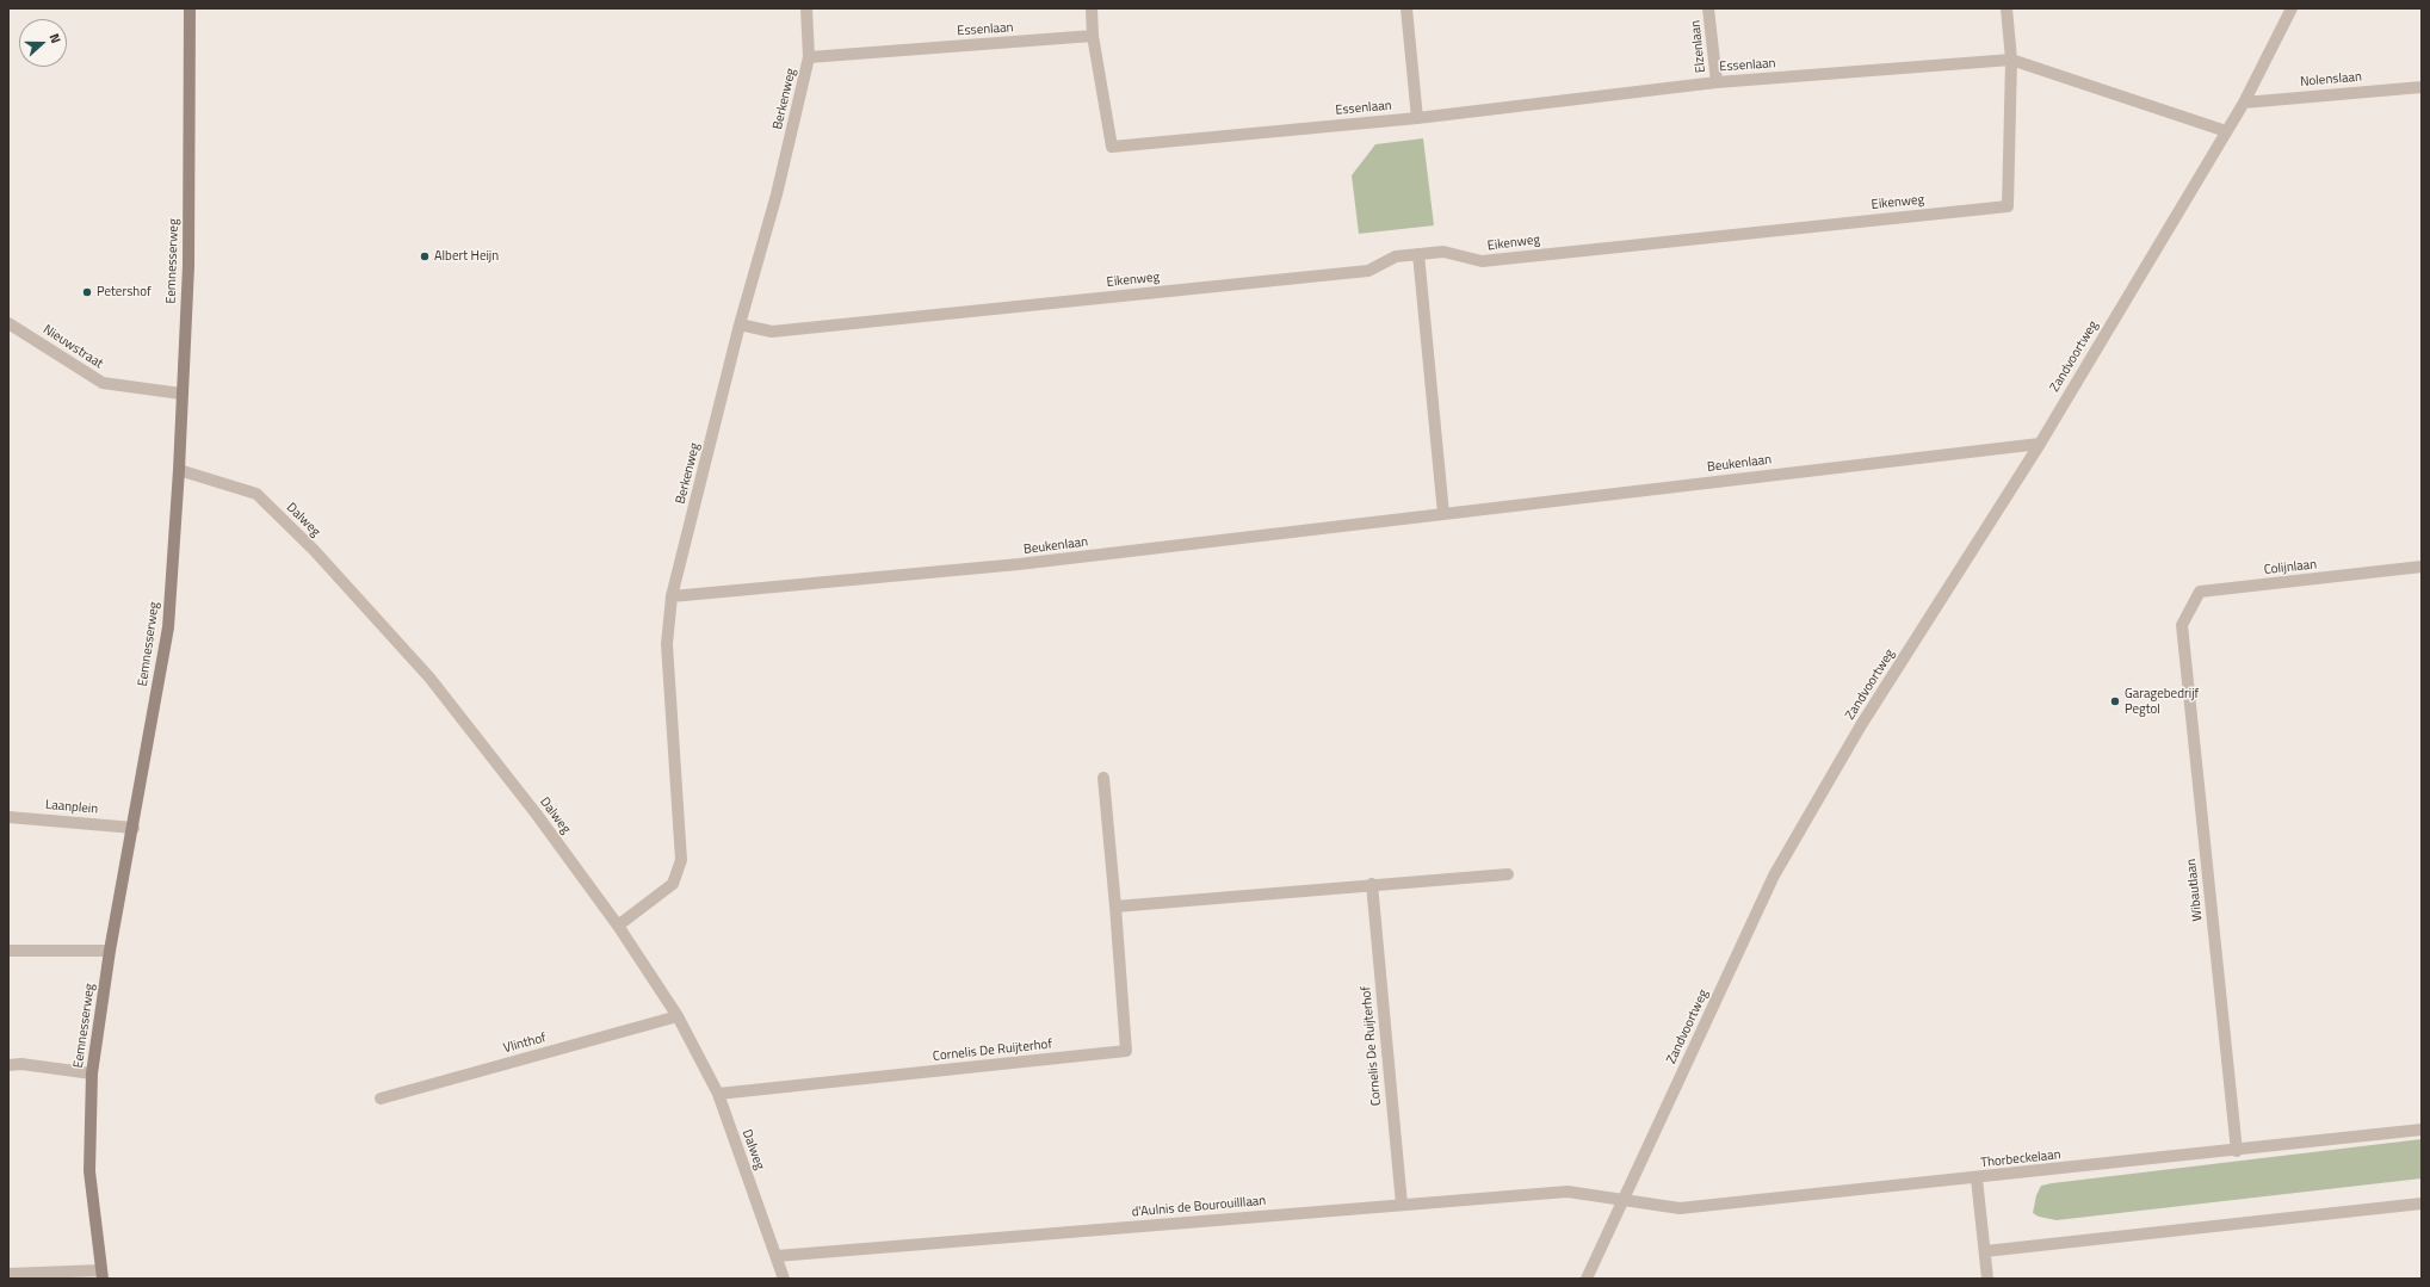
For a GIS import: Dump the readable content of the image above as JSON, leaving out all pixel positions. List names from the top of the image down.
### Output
{
  "streets": {
    "street": [
      "Essenlaan",
      "Elzenlaan",
      "Nolenslaan",
      "Berkenweg",
      "Eikenweg",
      "Eemnesserweg",
      "Nieuwstraat",
      "Zandvoortweg",
      "Beukenlaan",
      "Dalweg",
      "Colijnlaan",
      "Laanplein",
      "Wibautlaan",
      "Vlinthof",
      "Cornelis De Ruijterhof",
      "Thorbeckelaan",
      "d'Aulnis de Bourouilllaan"
    ]
  },
  "crossings": [
    ["Essenlaan", "Elzenlaan"],
    ["Essenlaan", "Berkenweg"],
    ["Essenlaan", "Eikenweg"],
    ["Nolenslaan", "Zandvoortweg"],
    ["Berkenweg", "Eikenweg"],
    ["Berkenweg", "Beukenlaan"],
    ["Berkenweg", "Dalweg"],
    ["Eemnesserweg", "Nieuwstraat"],
    ["Eemnesserweg", "Dalweg"],
    ["Eemnesserweg", "Laanplein"],
    ["Zandvoortweg", "Beukenlaan"],
    ["Zandvoortweg", "Thorbeckelaan"],
    ["Zandvoortweg", "d'Aulnis de Bourouilllaan"],
    ["Dalweg", "Vlinthof"],
    ["Dalweg", "Cornelis De Ruijterhof"],
    ["Dalweg", "d'Aulnis de Bourouilllaan"],
    ["Colijnlaan", "Wibautlaan"],
    ["Wibautlaan", "Thorbeckelaan"],
    ["Cornelis De Ruijterhof", "d'Aulnis de Bourouilllaan"],
    ["Thorbeckelaan", "d'Aulnis de Bourouilllaan"]
  ],
  "places": ["Albert Heijn", "Petershof", "Garagebedrijf Pegtol"],
  "north": "right"
}
